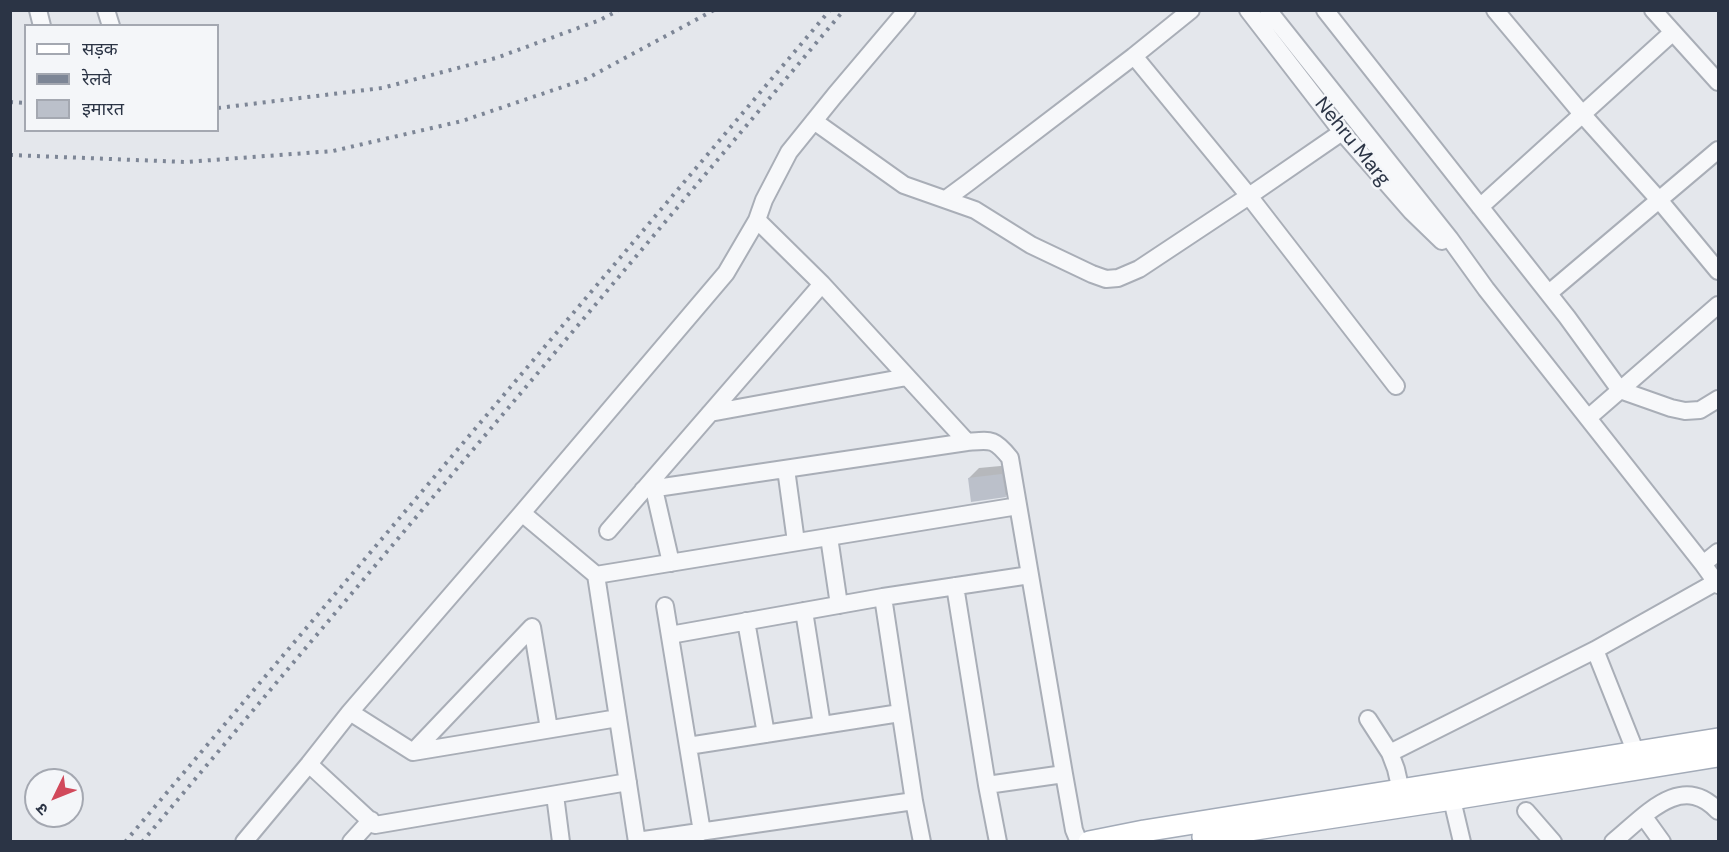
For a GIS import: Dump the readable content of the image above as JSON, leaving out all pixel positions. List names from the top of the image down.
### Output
{
  "streets": {
    "street": ["Nehru Marg"]
  },
  "legend": ["सड़क", "रेलवे", "इमारत"],
  "north": "bottom left"
}
